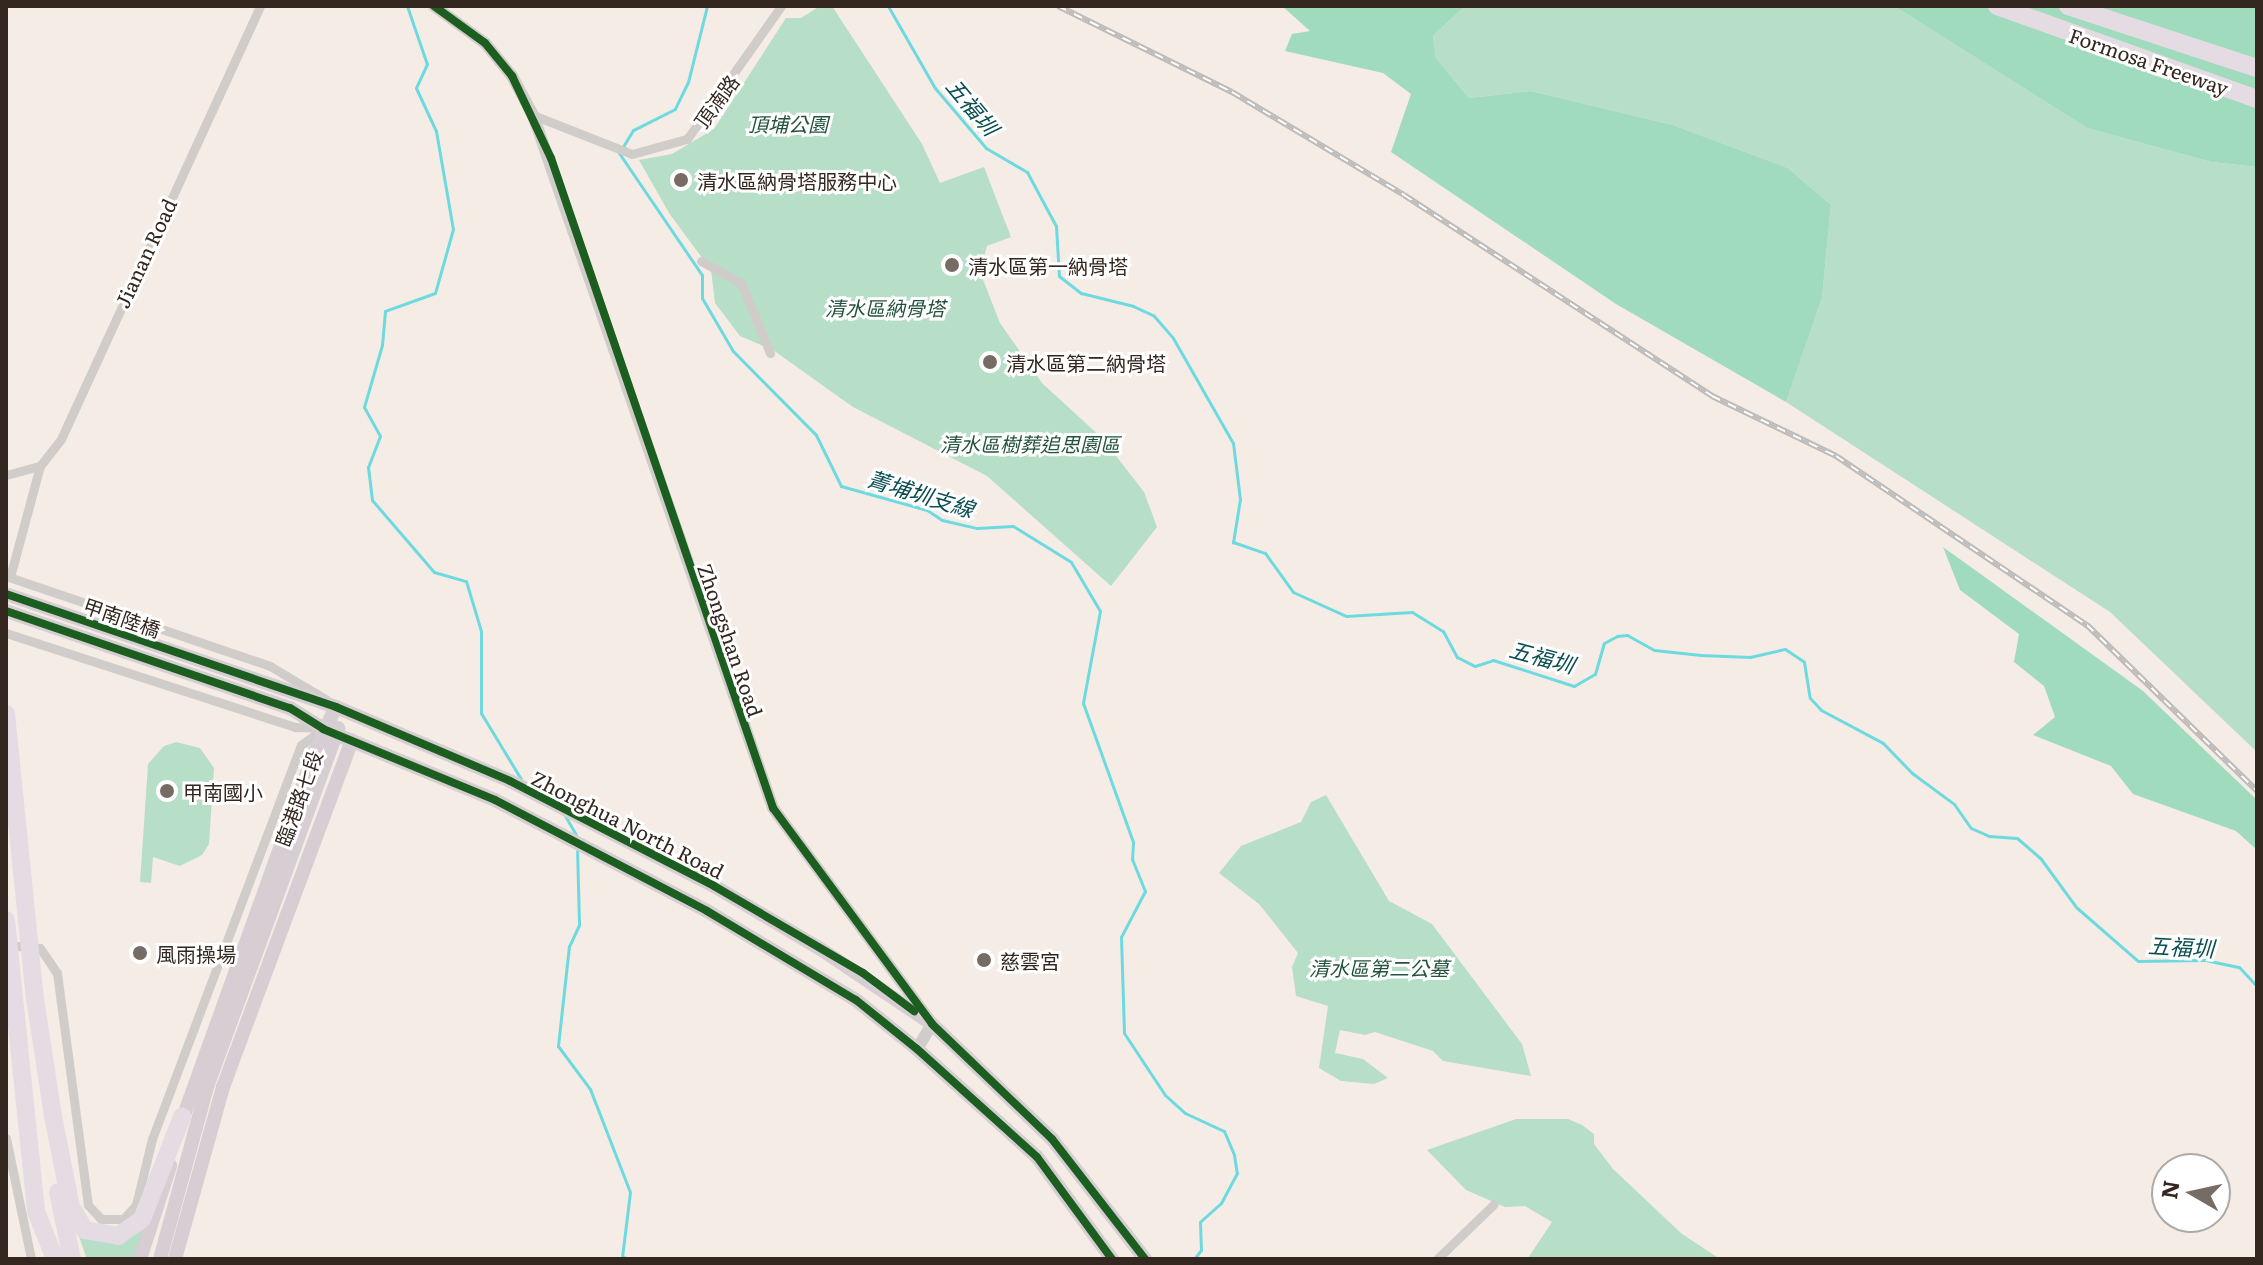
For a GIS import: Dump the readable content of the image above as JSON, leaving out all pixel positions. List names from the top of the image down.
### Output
{
  "streets": {
    "highway": ["Formosa Freeway"],
    "main road": [
      "甲南陸橋",
      "Zhongshan Road",
      "臨港路七段",
      "Zhonghua North Road"
    ],
    "street": ["頂湳路", "Jianan Road"]
  },
  "crossings": [
    ["頂湳路", "Zhongshan Road"],
    ["Zhongshan Road", "Zhonghua North Road"],
    ["臨港路七段", "Zhonghua North Road"]
  ],
  "water": ["五福圳", "菁埔圳支線"],
  "parks": [
    "頂埔公園",
    "清水區納骨塔",
    "清水區樹葬追思園區",
    "清水區第二公墓"
  ],
  "places": [
    "清水區納骨塔服務中心",
    "清水區第一納骨塔",
    "清水區第二納骨塔",
    "甲南國小",
    "風雨操場",
    "慈雲宮"
  ],
  "north": "left"
}
